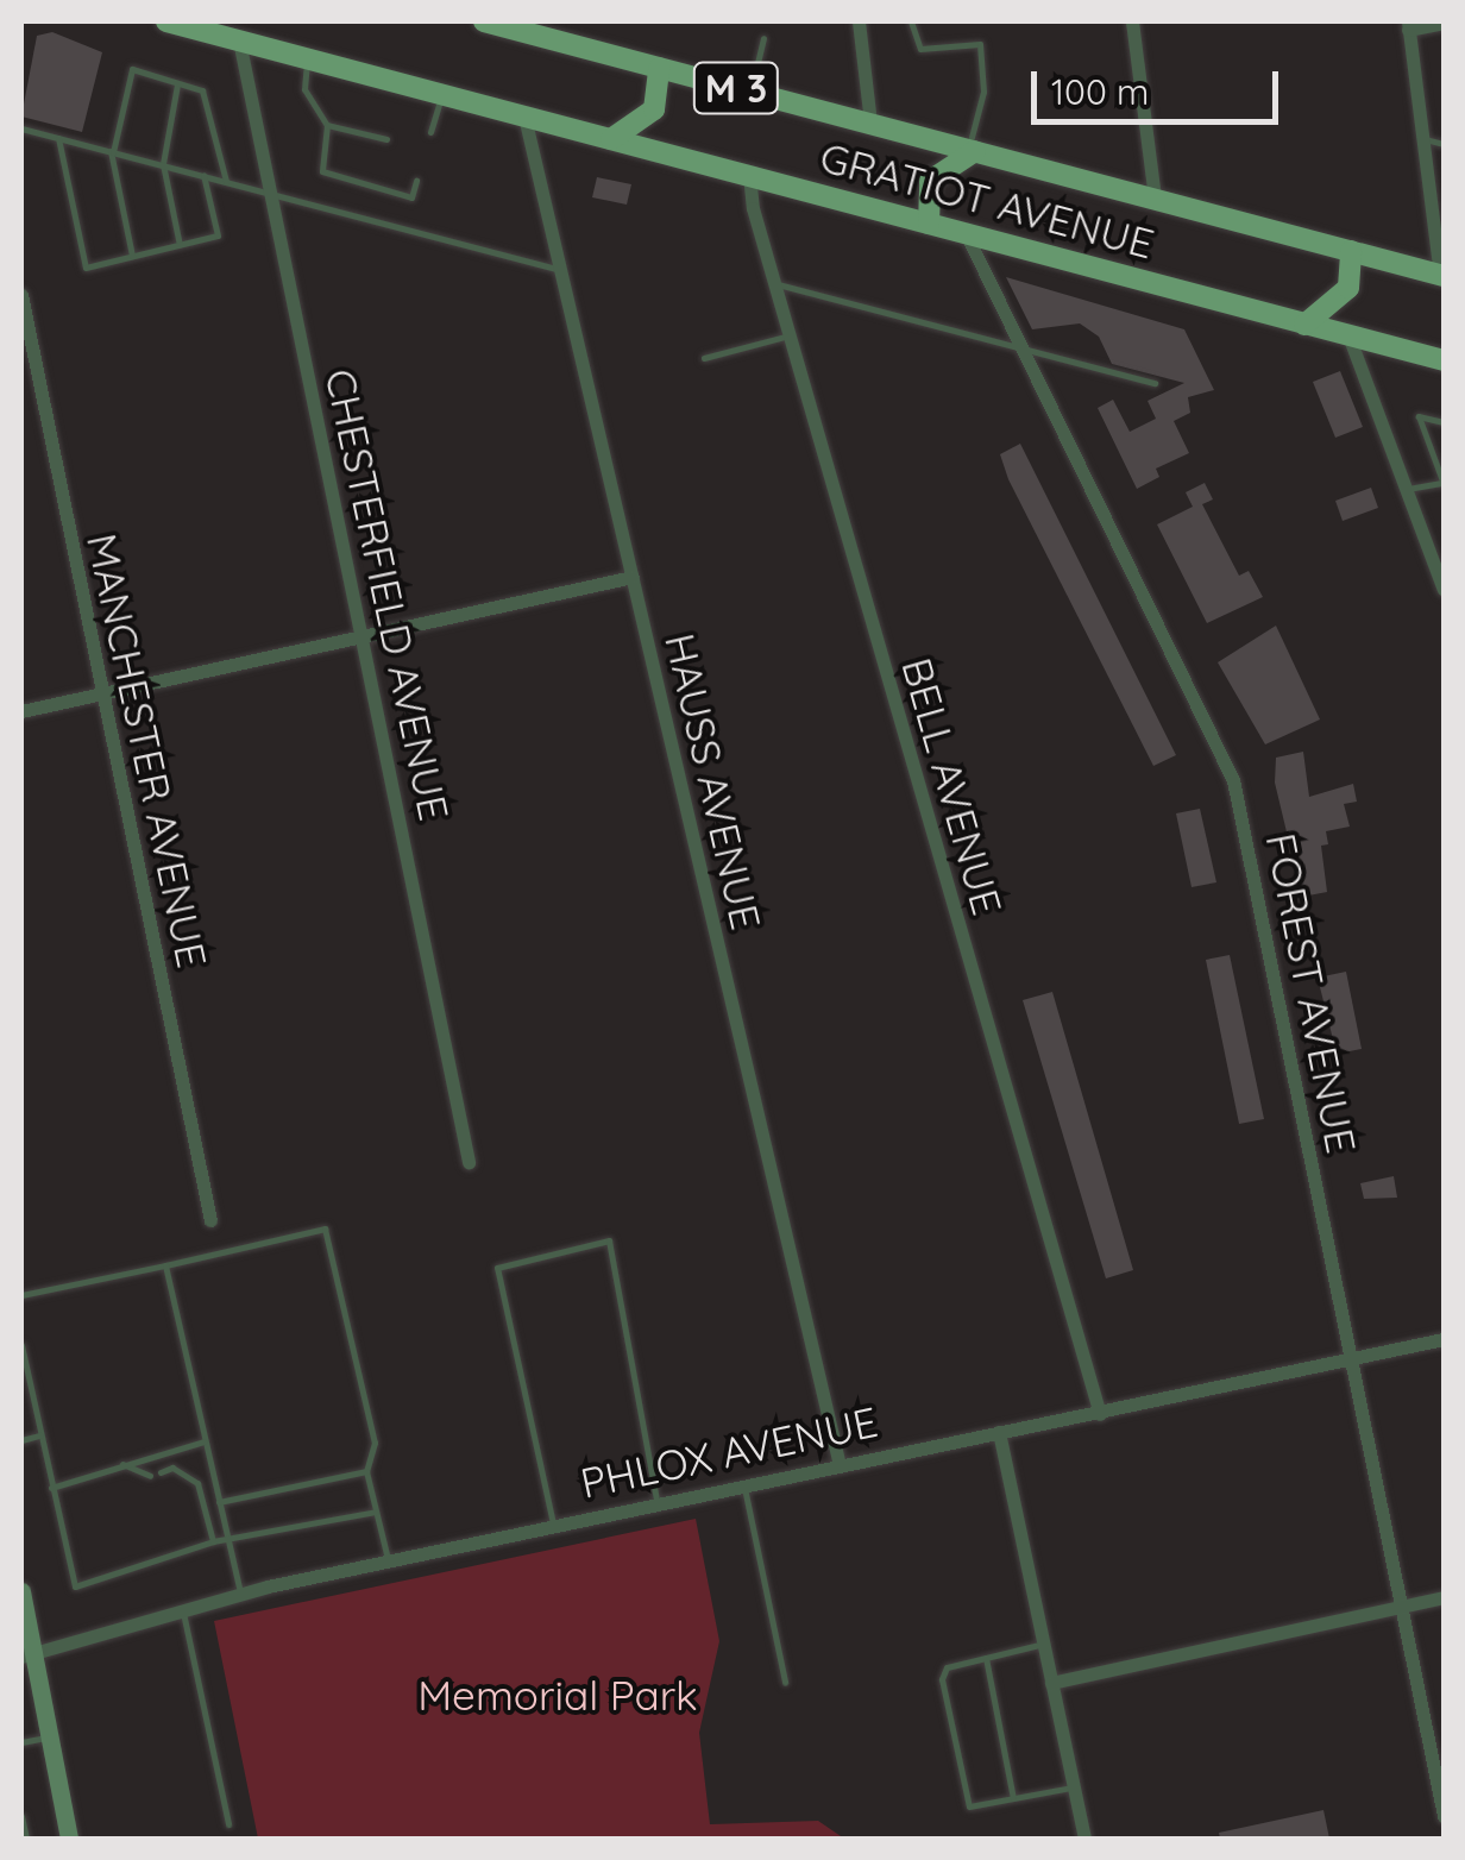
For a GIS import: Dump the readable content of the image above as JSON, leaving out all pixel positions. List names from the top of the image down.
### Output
{
  "streets": {
    "main road": ["M 3", "GRATIOT AVENUE"],
    "street": [
      "CHESTERFIELD AVENUE",
      "MANCHESTER AVENUE",
      "HAUSS AVENUE",
      "BELL AVENUE",
      "FOREST AVENUE",
      "PHLOX AVENUE"
    ]
  },
  "crossings": [
    ["GRATIOT AVENUE", "CHESTERFIELD AVENUE"],
    ["GRATIOT AVENUE", "HAUSS AVENUE"],
    ["GRATIOT AVENUE", "BELL AVENUE"],
    ["GRATIOT AVENUE", "FOREST AVENUE"],
    ["HAUSS AVENUE", "PHLOX AVENUE"],
    ["BELL AVENUE", "PHLOX AVENUE"],
    ["FOREST AVENUE", "PHLOX AVENUE"]
  ],
  "parks": ["Memorial Park"],
  "scale_bar": "100 m"
}
